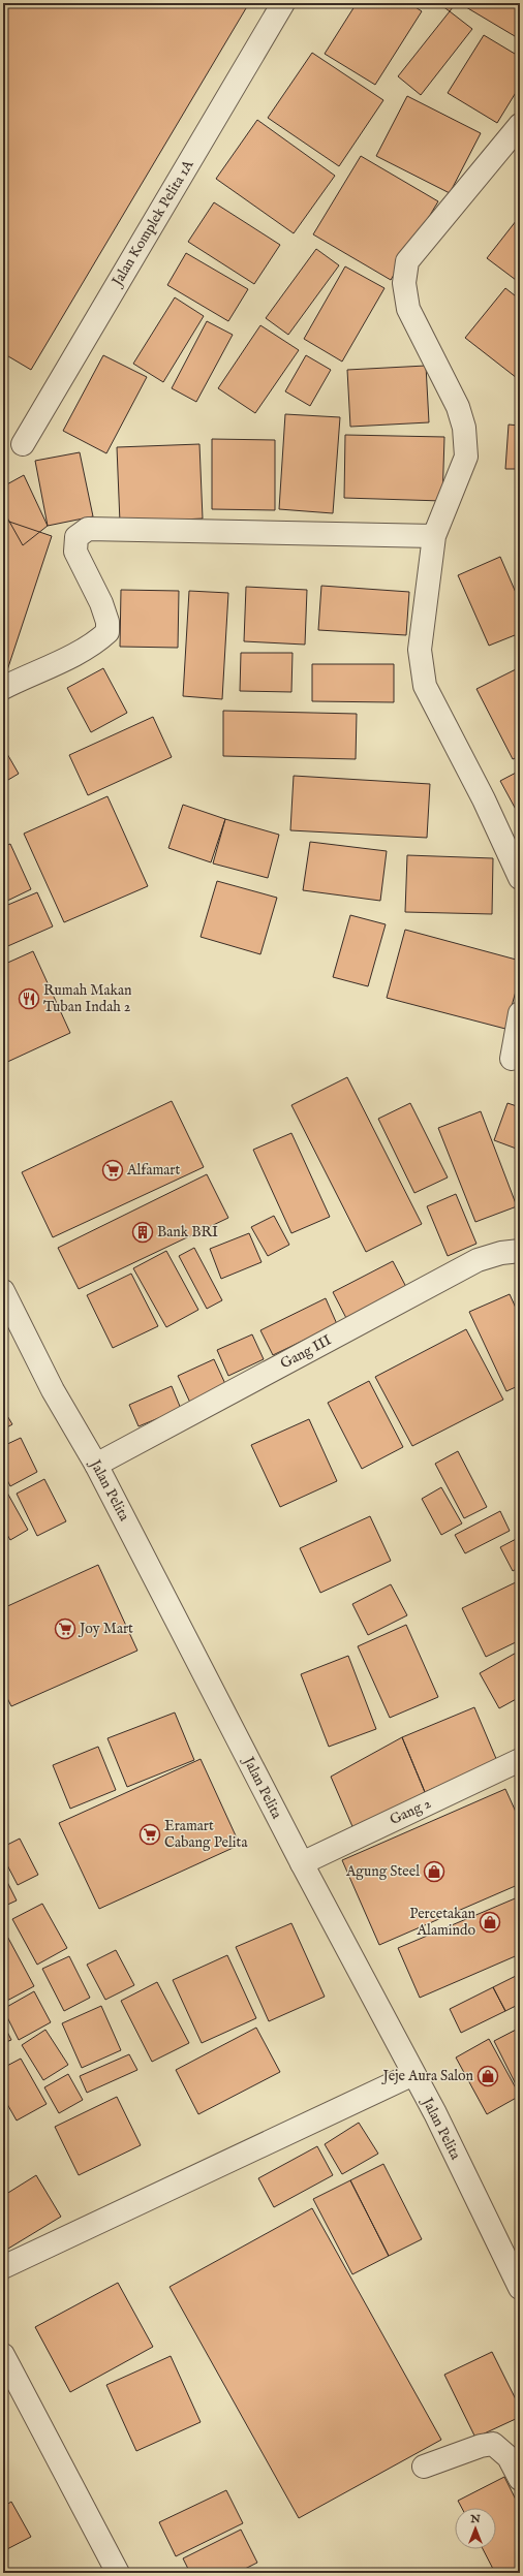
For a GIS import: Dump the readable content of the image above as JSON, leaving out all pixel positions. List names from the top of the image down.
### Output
{
  "streets": {
    "street": [
      "Jalan Komplek Pelita 1A",
      "Gang III",
      "Jalan Pelita",
      "Gang 2"
    ]
  },
  "crossings": [
    ["Gang III", "Jalan Pelita"],
    ["Jalan Pelita", "Gang 2"]
  ],
  "places": {
    "restaurant": ["Rumah Makan Tuban Indah 2"],
    "supermarket": ["Alfamart", "Joy Mart", "Eramart Cabang Pelita"],
    "building": ["Bank BRI"],
    "shop": ["Agung Steel", "Percetakan Alamindo", "Jeje Aura Salon"]
  },
  "north": "top"
}
